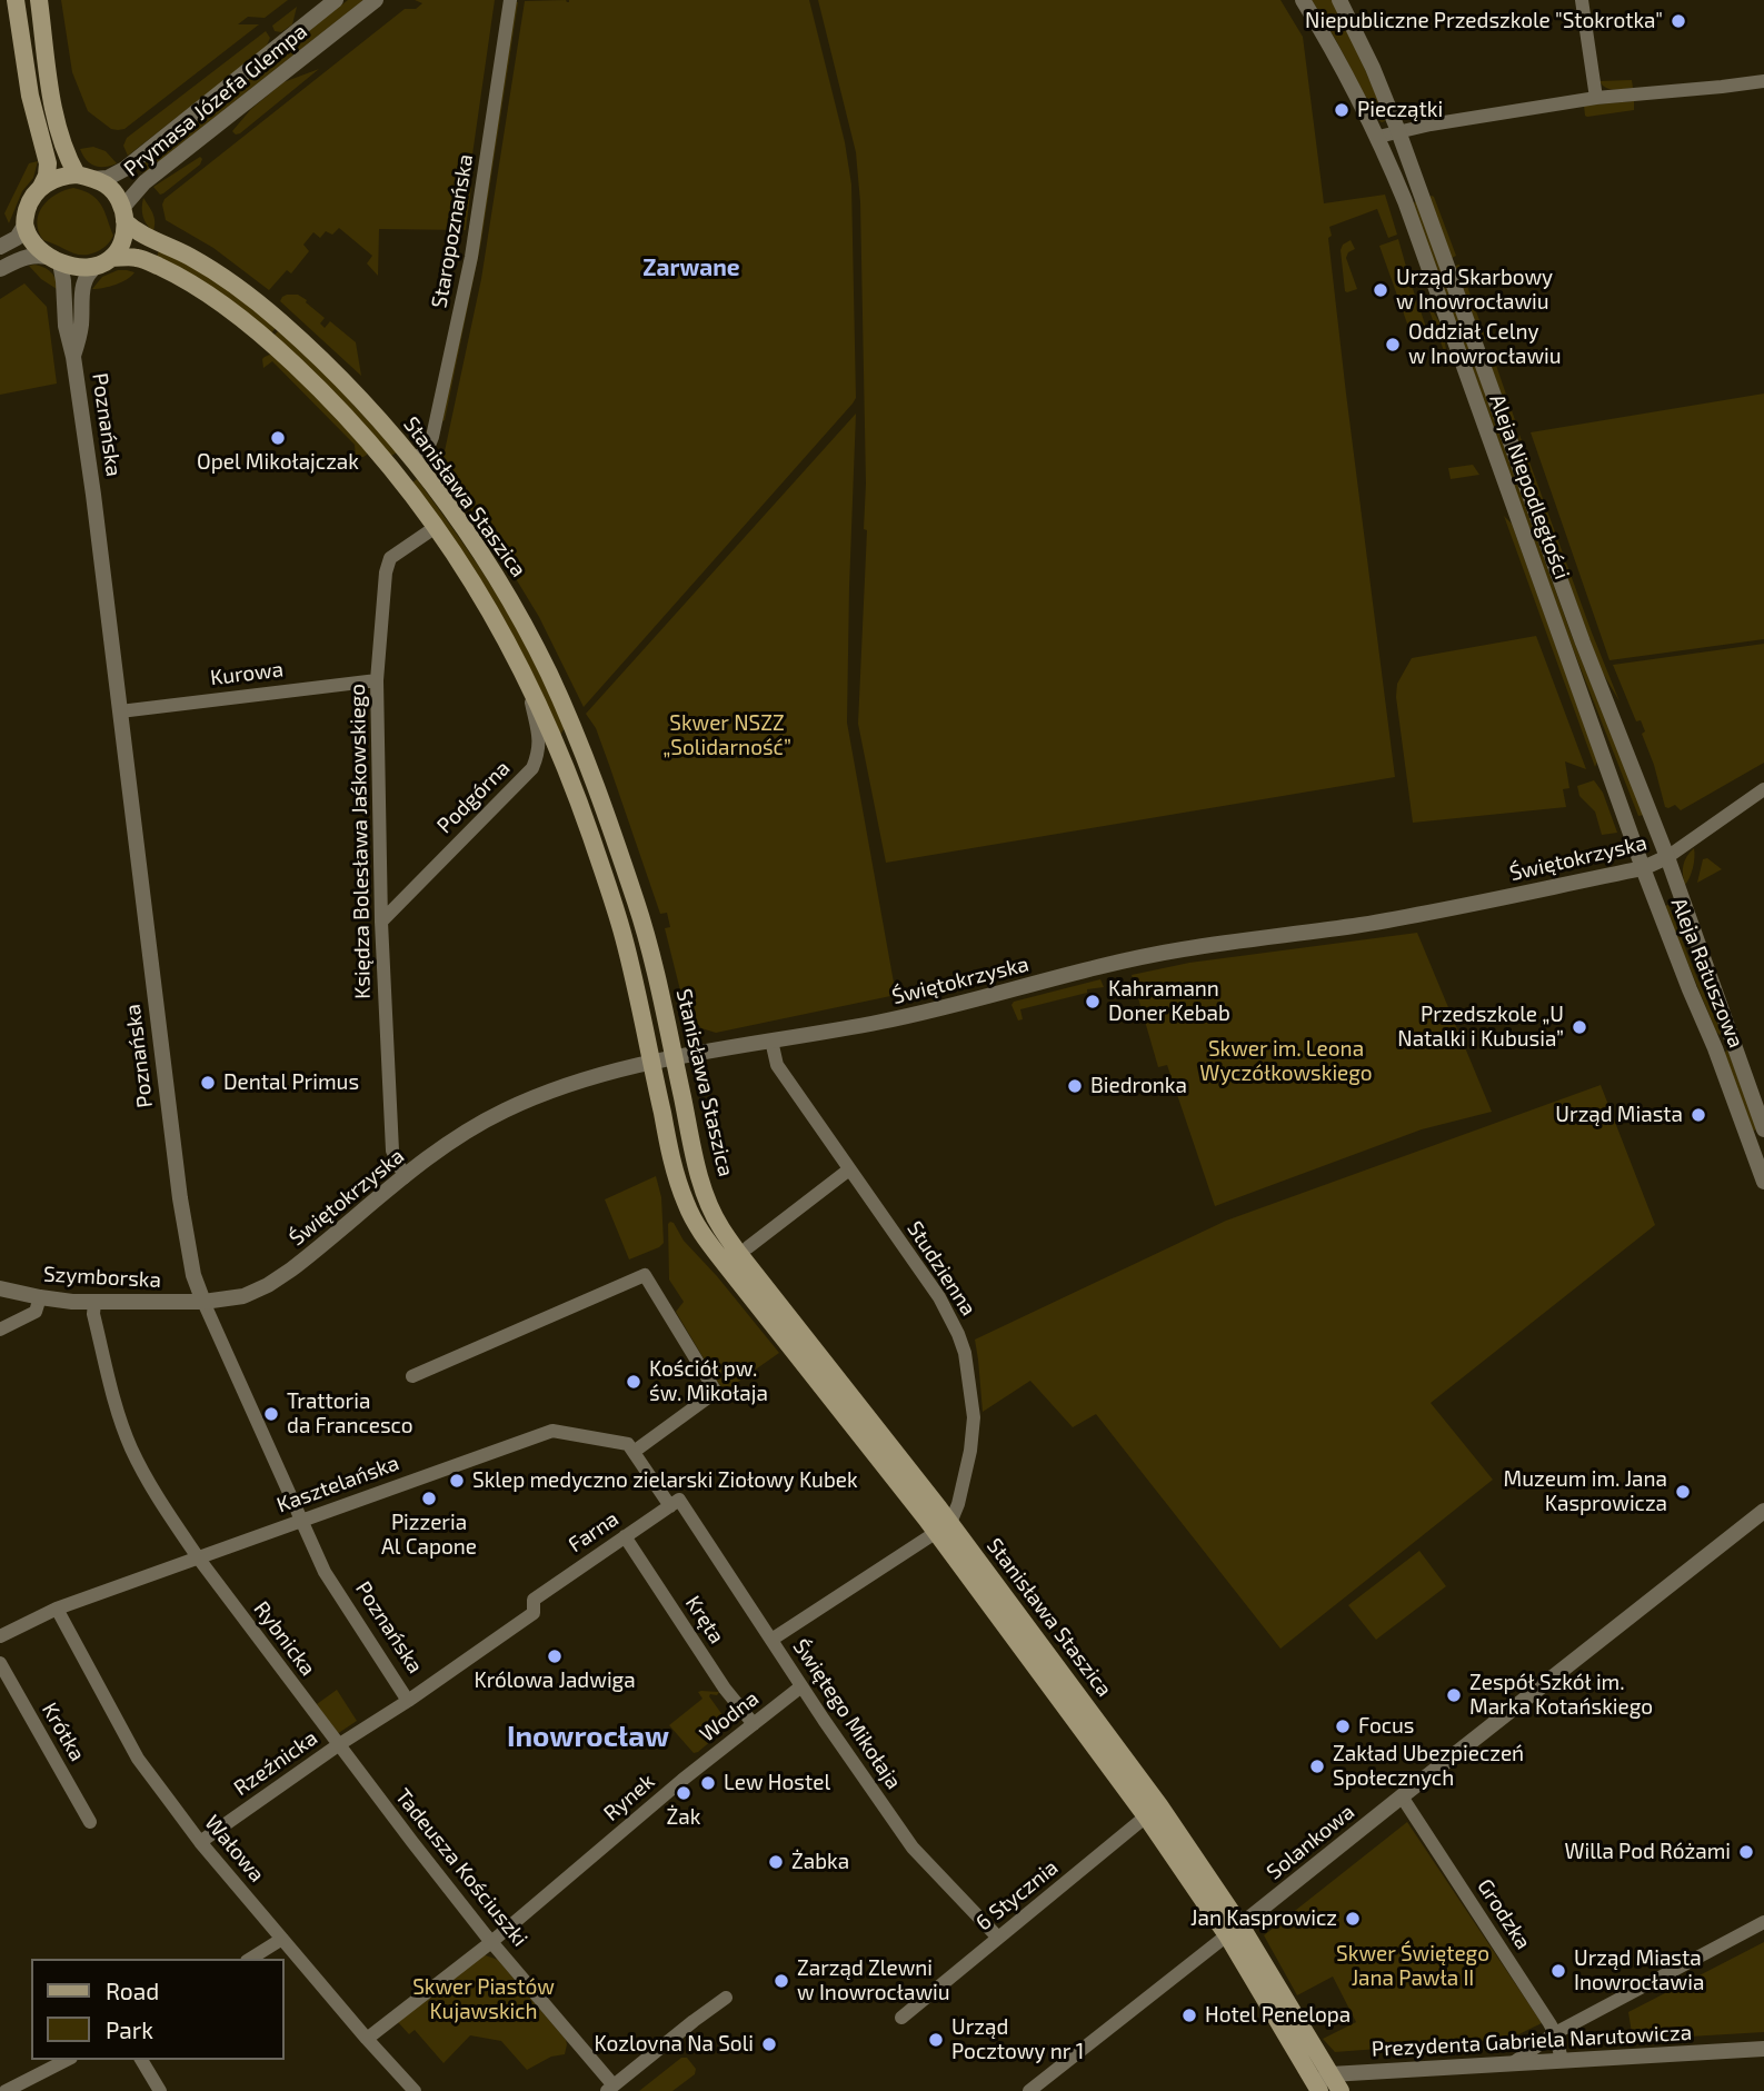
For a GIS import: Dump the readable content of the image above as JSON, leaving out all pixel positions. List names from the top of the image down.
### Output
{
  "streets": {
    "main road": ["Stanisława Staszica"],
    "street": [
      "Prymasa Józefa Glempa",
      "Staropoznańska",
      "Poznańska",
      "Aleja Niepodległości",
      "Kurowa",
      "Podgórna",
      "Księdza Bolesława Jaśkowskiego",
      "Świętokrzyska",
      "Aleja Ratuszowa",
      "Studzienna",
      "Szymborska",
      "Kasztelańska",
      "Farna",
      "Kręta",
      "Rybnicka",
      "Świętego Mikołaja",
      "Wodna",
      "Krótka",
      "Rzeźnicka",
      "Rynek",
      "Solankowa",
      "Wałowa",
      "Tadeusza Kościuszki",
      "6 Stycznia",
      "Grodzka",
      "Prezydenta Gabriela Narutowicza"
    ]
  },
  "crossings": [
    ["Prymasa Józefa Glempa", "Poznańska"],
    ["Prymasa Józefa Glempa", "Stanisława Staszica"],
    ["Staropoznańska", "Stanisława Staszica"],
    ["Poznańska", "Stanisława Staszica"],
    ["Poznańska", "Kurowa"],
    ["Poznańska", "Świętokrzyska"],
    ["Poznańska", "Szymborska"],
    ["Poznańska", "Kasztelańska"],
    ["Poznańska", "Rzeźnicka"],
    ["Aleja Niepodległości", "Świętokrzyska"],
    ["Aleja Niepodległości", "Aleja Ratuszowa"],
    ["Stanisława Staszica", "Podgórna"],
    ["Stanisława Staszica", "Księdza Bolesława Jaśkowskiego"],
    ["Stanisława Staszica", "Świętokrzyska"],
    ["Stanisława Staszica", "Studzienna"],
    ["Stanisława Staszica", "Solankowa"],
    ["Stanisława Staszica", "6 Stycznia"],
    ["Stanisława Staszica", "Prezydenta Gabriela Narutowicza"],
    ["Kurowa", "Księdza Bolesława Jaśkowskiego"],
    ["Podgórna", "Księdza Bolesława Jaśkowskiego"],
    ["Księdza Bolesława Jaśkowskiego", "Świętokrzyska"],
    ["Świętokrzyska", "Aleja Ratuszowa"],
    ["Świętokrzyska", "Studzienna"],
    ["Świętokrzyska", "Szymborska"],
    ["Szymborska", "Rybnicka"],
    ["Kasztelańska", "Rybnicka"],
    ["Kasztelańska", "Świętego Mikołaja"],
    ["Kasztelańska", "Wałowa"],
    ["Farna", "Kręta"],
    ["Farna", "Świętego Mikołaja"],
    ["Farna", "Rzeźnicka"],
    ["Kręta", "Wodna"],
    ["Rybnicka", "Rzeźnicka"],
    ["Rybnicka", "Tadeusza Kościuszki"],
    ["Świętego Mikołaja", "Wodna"],
    ["Świętego Mikołaja", "6 Stycznia"],
    ["Wodna", "Rynek"],
    ["Rzeźnicka", "Wałowa"],
    ["Rzeźnicka", "Tadeusza Kościuszki"],
    ["Rynek", "Wałowa"],
    ["Rynek", "Tadeusza Kościuszki"],
    ["Solankowa", "Grodzka"],
    ["Grodzka", "Prezydenta Gabriela Narutowicza"]
  ],
  "districts": ["Zarwane", "Inowrocław"],
  "parks": [
    "Skwer NSZZ „Solidarność”",
    "Skwer im. Leona Wyczółkowskiego",
    "Skwer Świętego Jana Pawła II",
    "Skwer Piastów Kujawskich"
  ],
  "places": [
    "Niepubliczne Przedszkole \"Stokrotka\"",
    "Pieczątki",
    "Urząd Skarbowy w Inowrocławiu",
    "Oddział Celny w Inowrocławiu",
    "Opel Mikołajczak",
    "Kahramann Doner Kebab",
    "Przedszkole „U Natalki i Kubusia”",
    "Dental Primus",
    "Biedronka",
    "Urząd Miasta",
    "Kościół pw. św. Mikołaja",
    "Trattoria da Francesco",
    "Sklep medyczno zielarski Ziołowy Kubek",
    "Muzeum im. Jana Kasprowicza",
    "Pizzeria Al Capone",
    "Królowa Jadwiga",
    "Zespół Szkół im. Marka Kotańskiego",
    "Focus",
    "Zakład Ubezpieczeń Społecznych",
    "Lew Hostel",
    "Żak",
    "Willa Pod Różami",
    "Żabka",
    "Jan Kasprowicz",
    "Urząd Miasta Inowrocławia",
    "Zarząd Zlewni w Inowrocławiu",
    "Hotel Penelopa",
    "Urząd Pocztowy nr 1",
    "Kozlovna Na Soli"
  ],
  "legend": ["Road", "Park"]
}
